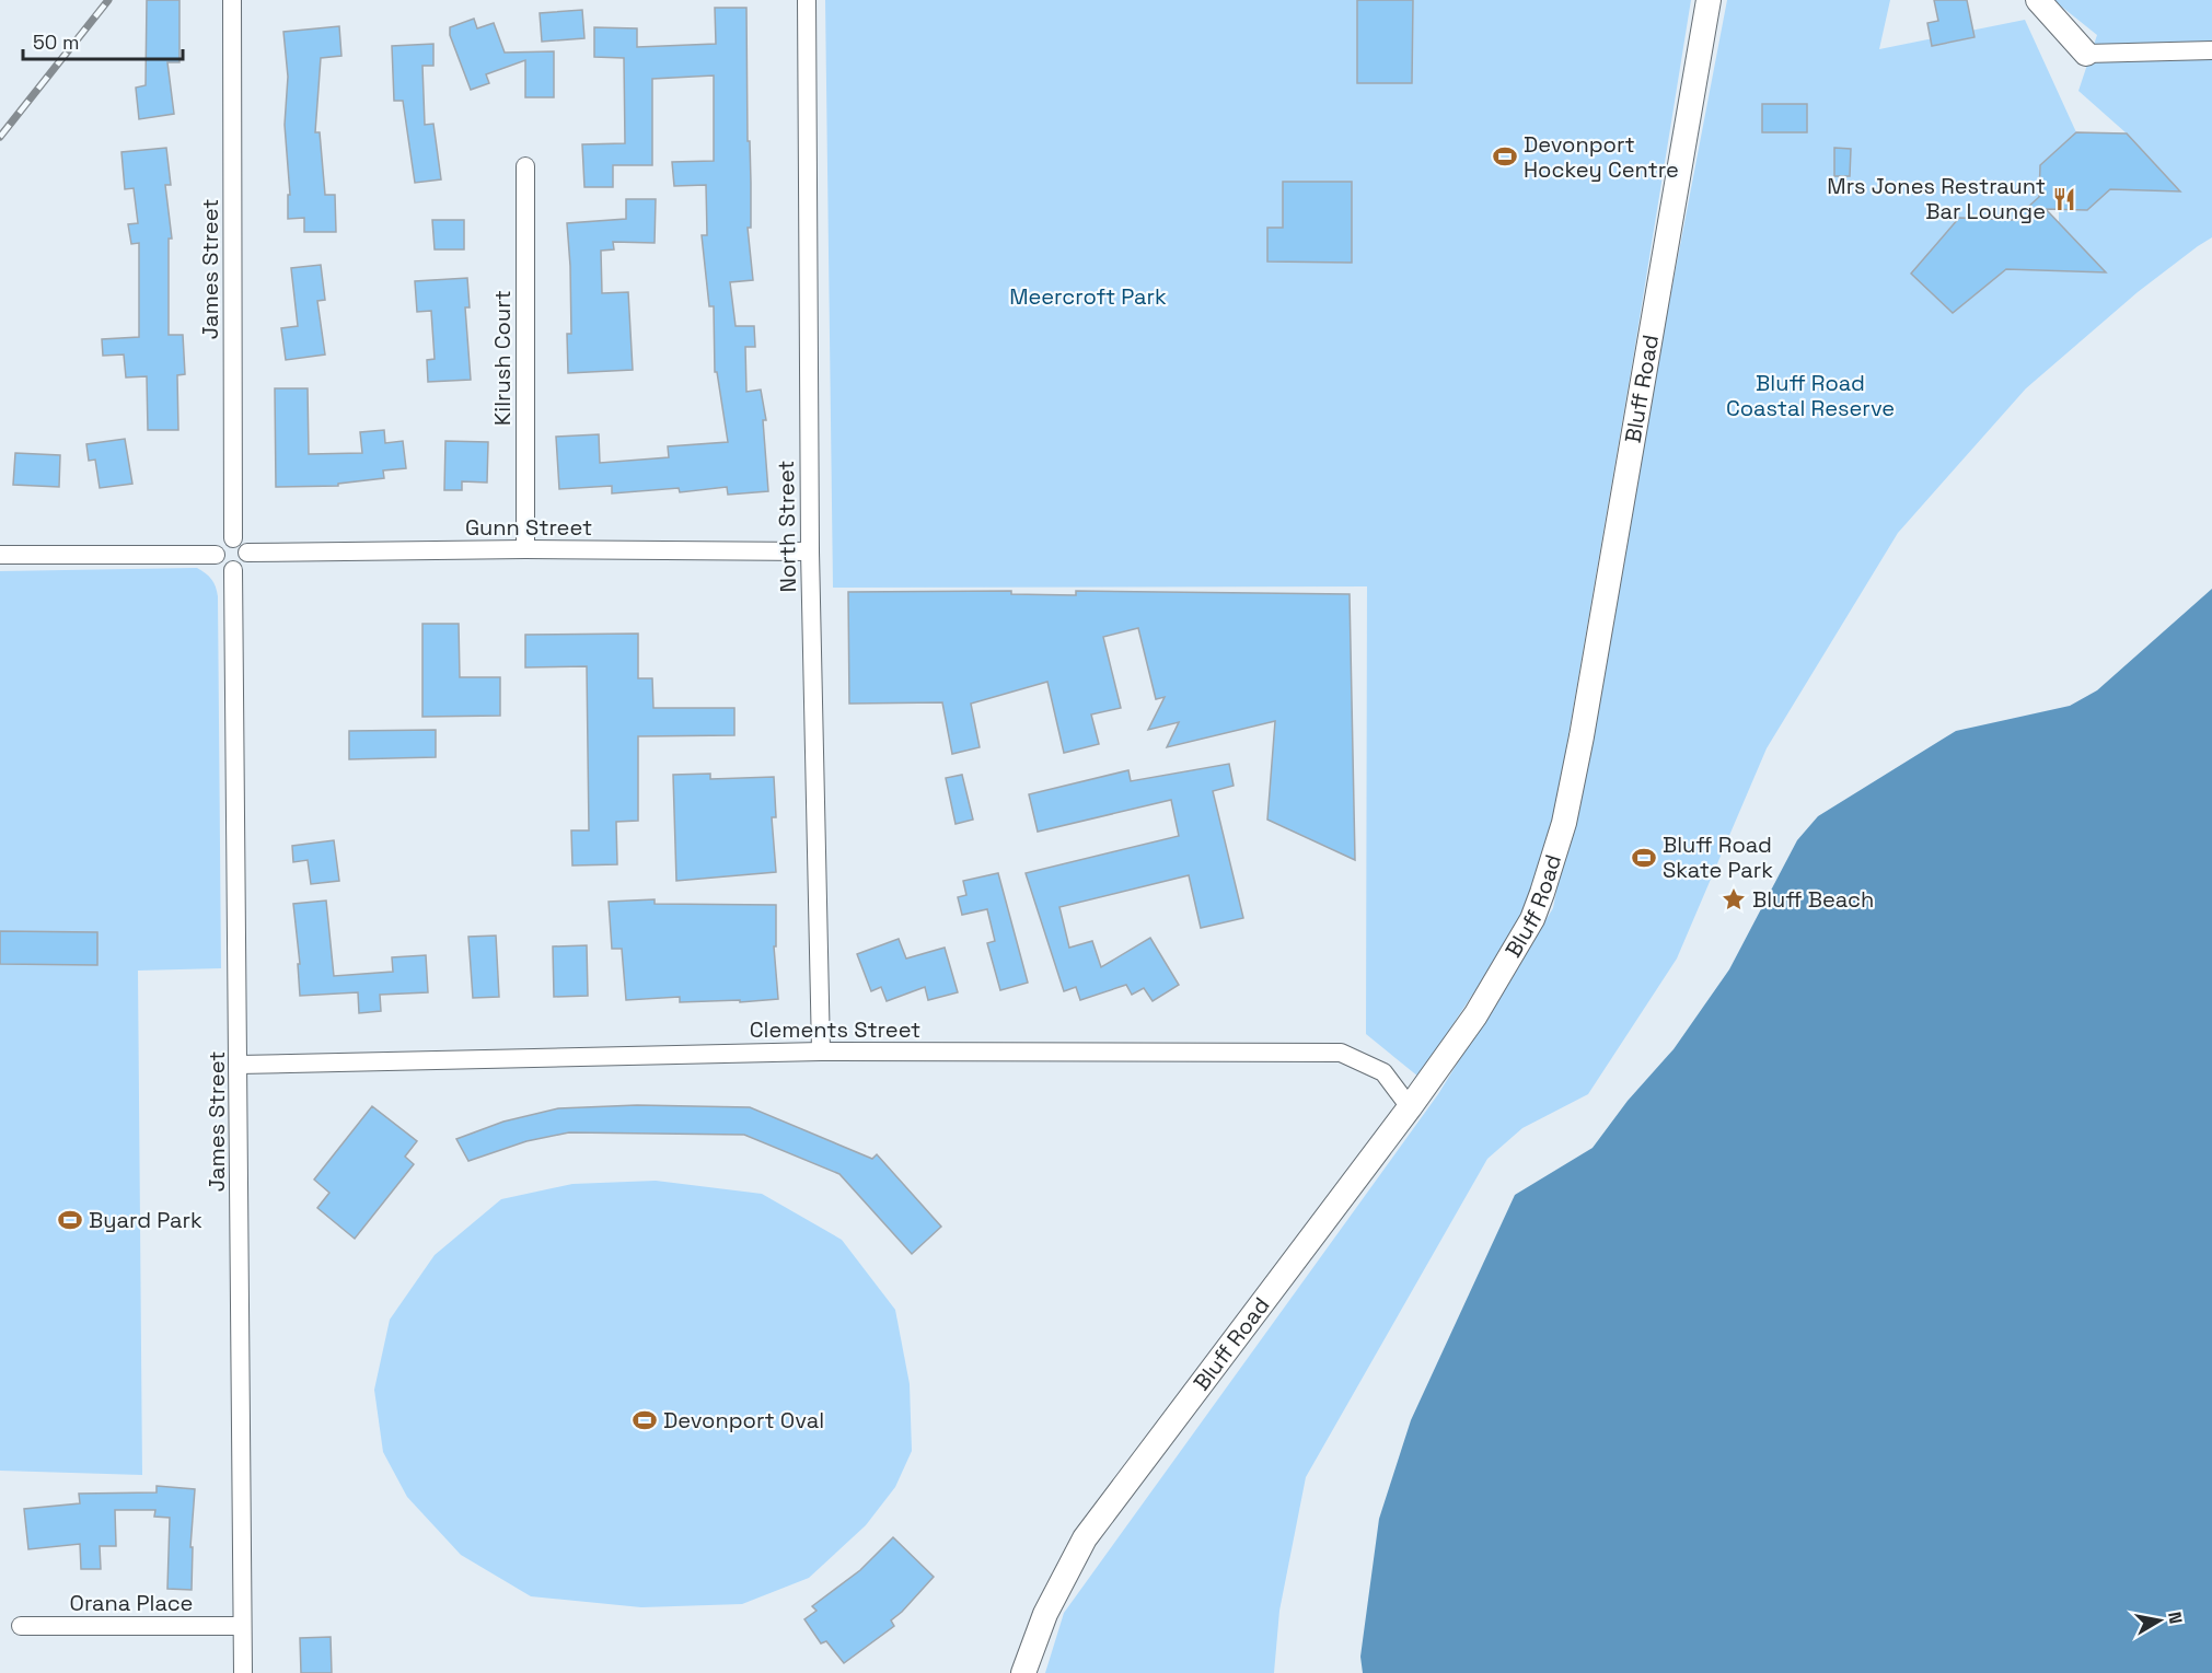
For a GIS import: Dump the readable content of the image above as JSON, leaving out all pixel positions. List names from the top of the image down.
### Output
{
  "streets": {
    "street": [
      "James Street",
      "Kilrush Court",
      "Bluff Road",
      "North Street",
      "Gunn Street",
      "Clements Street",
      "Orana Place"
    ]
  },
  "crossings": [
    ["James Street", "Gunn Street"],
    ["James Street", "Clements Street"],
    ["James Street", "Orana Place"],
    ["Kilrush Court", "Gunn Street"],
    ["Bluff Road", "Clements Street"],
    ["North Street", "Gunn Street"],
    ["North Street", "Clements Street"]
  ],
  "parks": ["Meercroft Park", "Bluff Road Coastal Reserve"],
  "places": {
    "sports": [
      "Devonport Hockey Centre",
      "Bluff Road Skate Park",
      "Byard Park",
      "Devonport Oval"
    ],
    "restaurant": ["Mrs Jones Restraunt Bar Lounge"],
    "place": ["Bluff Beach"]
  },
  "scale_bar": "50 m",
  "north": "right"
}
